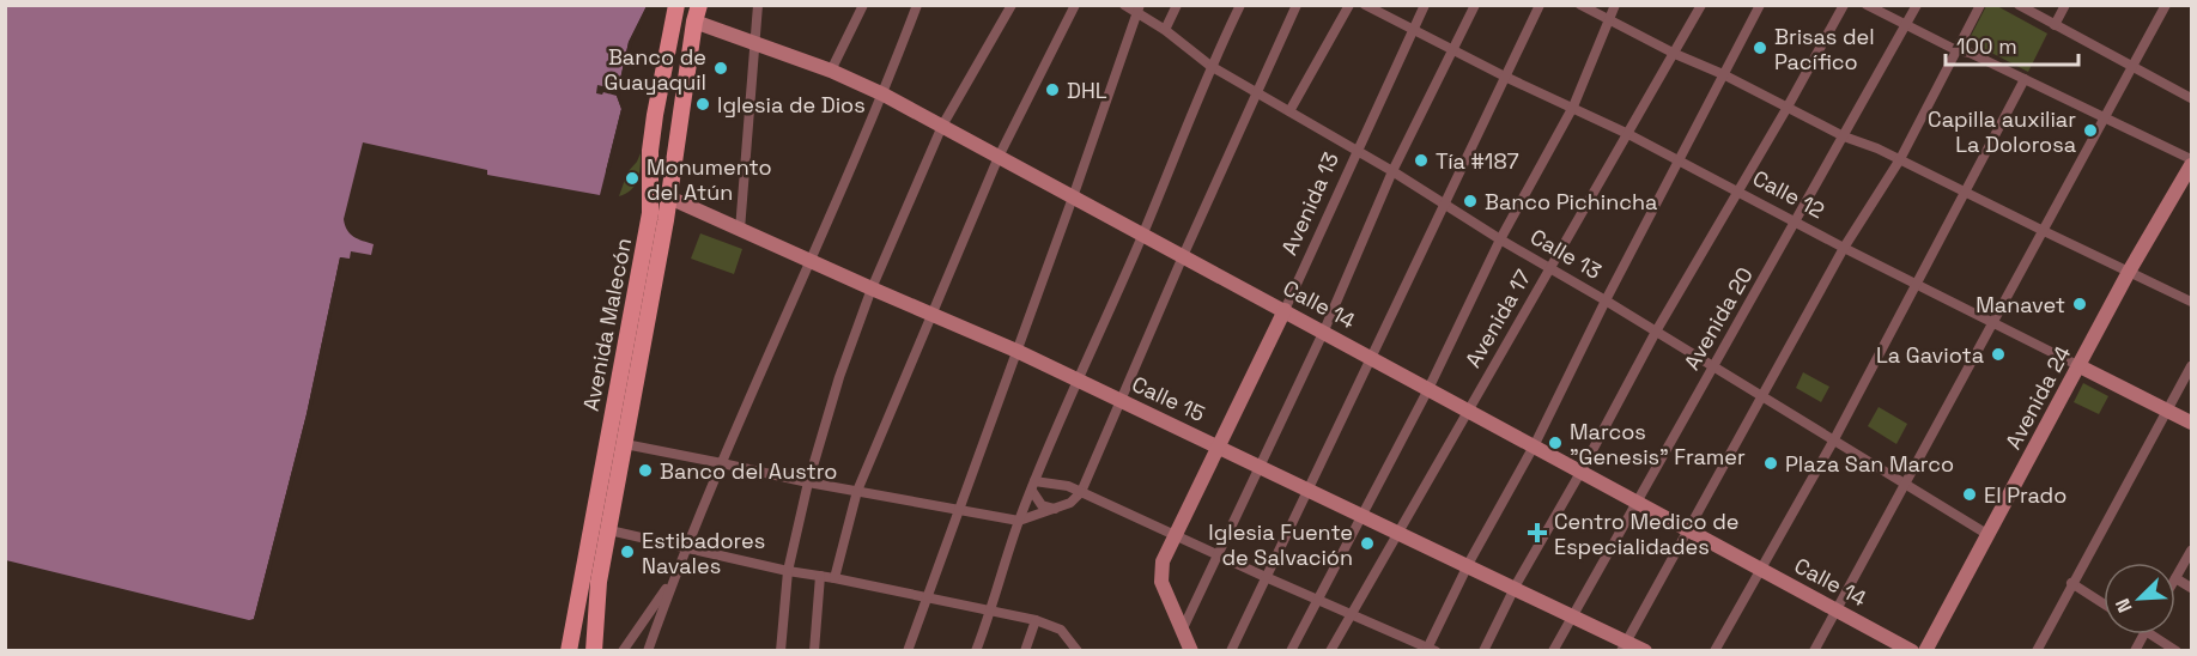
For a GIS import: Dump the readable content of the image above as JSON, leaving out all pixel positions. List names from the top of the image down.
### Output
{
  "streets": {
    "main road": ["Avenida Malecón"],
    "street": [
      "Calle 12",
      "Avenida 13",
      "Calle 13",
      "Calle 14",
      "Avenida 17",
      "Avenida 20",
      "Avenida 24",
      "Calle 15"
    ]
  },
  "crossings": [
    ["Calle 12", "Avenida 13"],
    ["Calle 12", "Avenida 17"],
    ["Calle 12", "Avenida 20"],
    ["Calle 12", "Avenida 24"],
    ["Avenida 13", "Calle 13"],
    ["Avenida 13", "Calle 14"],
    ["Avenida 13", "Calle 15"],
    ["Calle 13", "Avenida 17"],
    ["Calle 13", "Avenida 20"],
    ["Calle 13", "Avenida 24"],
    ["Calle 14", "Avenida 17"],
    ["Calle 14", "Avenida 20"],
    ["Calle 14", "Avenida Malecón"],
    ["Avenida 17", "Calle 15"],
    ["Avenida 20", "Calle 15"],
    ["Avenida Malecón", "Calle 15"]
  ],
  "places": {
    "other": [
      "Brisas del Pacífico",
      "Banco de Guayaquil",
      "DHL",
      "Iglesia de Dios",
      "Capilla auxiliar La Dolorosa",
      "Tía #187",
      "Monumento del Atún",
      "Banco Pichincha",
      "Manavet",
      "La Gaviota",
      "Marcos \"Genesis\" Framer",
      "Plaza San Marco",
      "Banco del Austro",
      "El Prado",
      "Iglesia Fuente de Salvación",
      "Estibadores Navales"
    ],
    "health": ["Centro Medico de Especialidades"]
  },
  "scale_bar": "100 m",
  "north": "bottom left"
}
